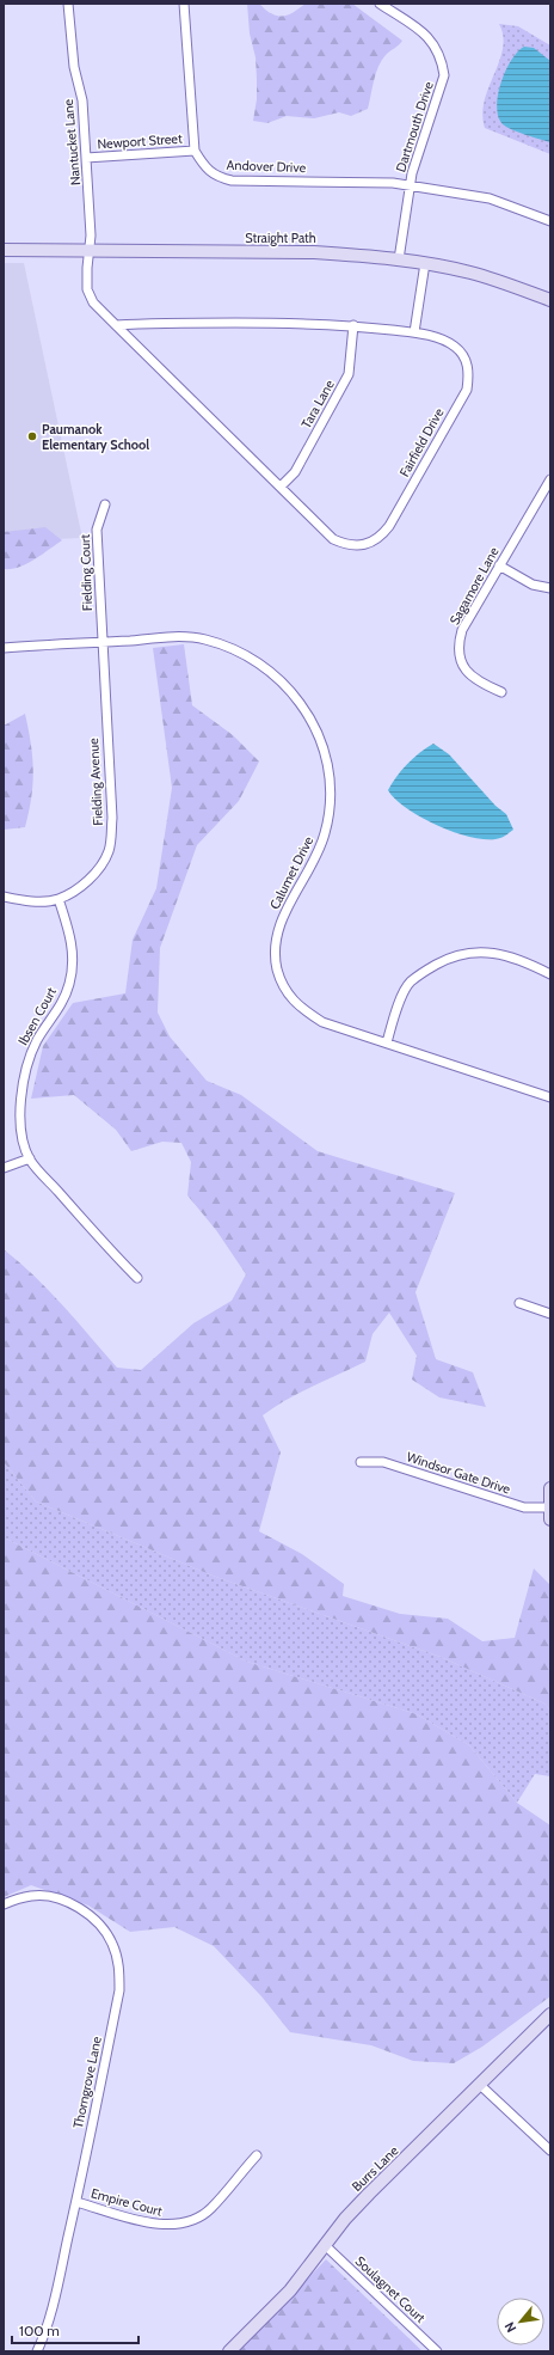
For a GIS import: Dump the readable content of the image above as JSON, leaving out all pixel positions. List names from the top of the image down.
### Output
{
  "streets": {
    "main road": ["Straight Path", "Burrs Lane"],
    "street": [
      "Dartmouth Drive",
      "Newport Street",
      "Nantucket Lane",
      "Andover Drive",
      "Tara Lane",
      "Fairfield Drive",
      "Fielding Court",
      "Sagamore Lane",
      "Fielding Avenue",
      "Calumet Drive",
      "Ibsen Court",
      "Windsor Gate Drive",
      "Thorngrove Lane",
      "Empire Court",
      "Soulagnet Court"
    ]
  },
  "crossings": [
    ["Dartmouth Drive", "Andover Drive"],
    ["Dartmouth Drive", "Straight Path"],
    ["Newport Street", "Nantucket Lane"],
    ["Newport Street", "Andover Drive"],
    ["Nantucket Lane", "Straight Path"],
    ["Nantucket Lane", "Fairfield Drive"],
    ["Straight Path", "Fairfield Drive"],
    ["Tara Lane", "Fairfield Drive"],
    ["Fielding Court", "Fielding Avenue"],
    ["Fielding Court", "Calumet Drive"],
    ["Fielding Avenue", "Calumet Drive"],
    ["Fielding Avenue", "Ibsen Court"],
    ["Thorngrove Lane", "Empire Court"],
    ["Burrs Lane", "Soulagnet Court"]
  ],
  "places": ["Paumanok Elementary School"],
  "scale_bar": "100 m",
  "north": "bottom left"
}
